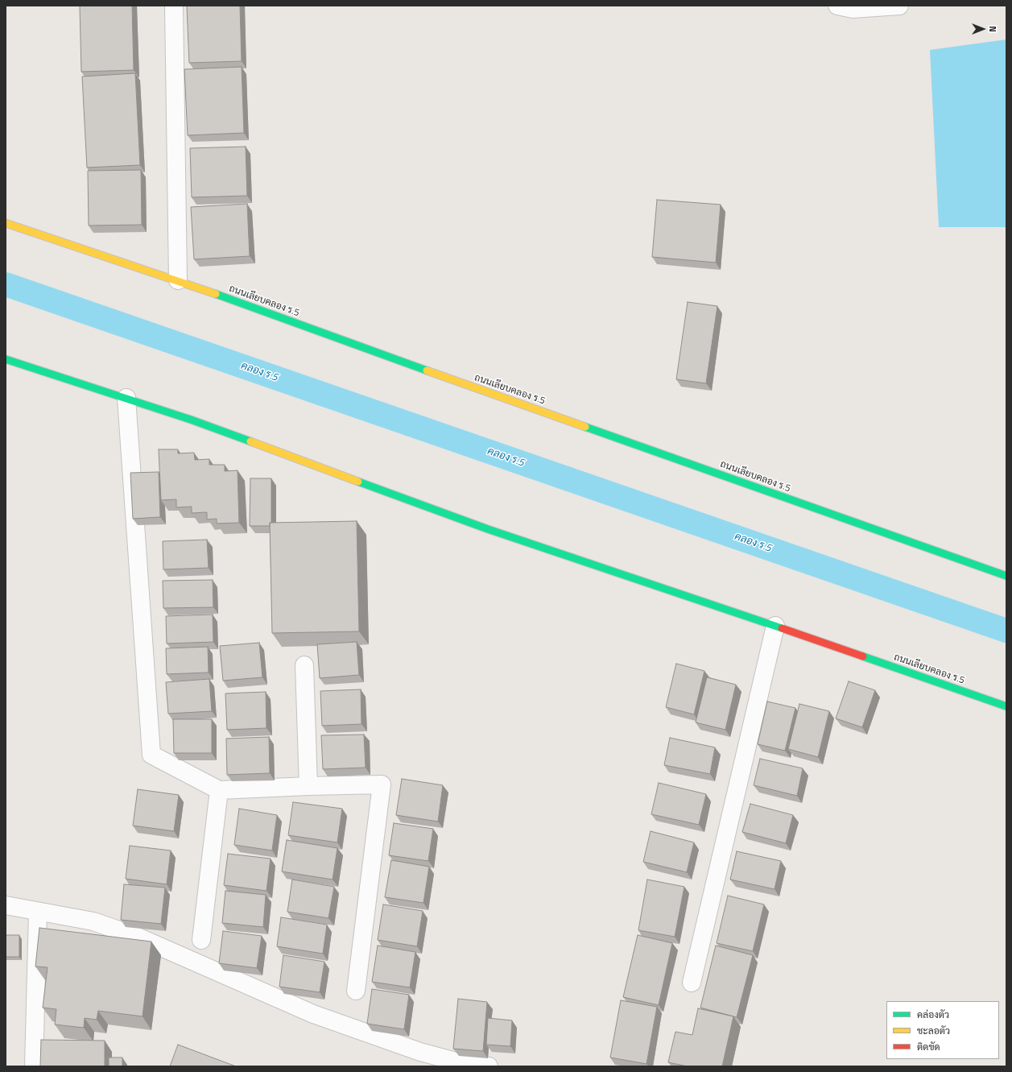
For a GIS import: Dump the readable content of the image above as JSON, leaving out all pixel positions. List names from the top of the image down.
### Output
{
  "streets": {
    "street": ["ถนนเลียบคลอง ร.5"]
  },
  "water": ["คลอง ร.5"],
  "legend": ["คล่องตัว", "ชะลอตัว", "ติดขัด"],
  "north": "right"
}
